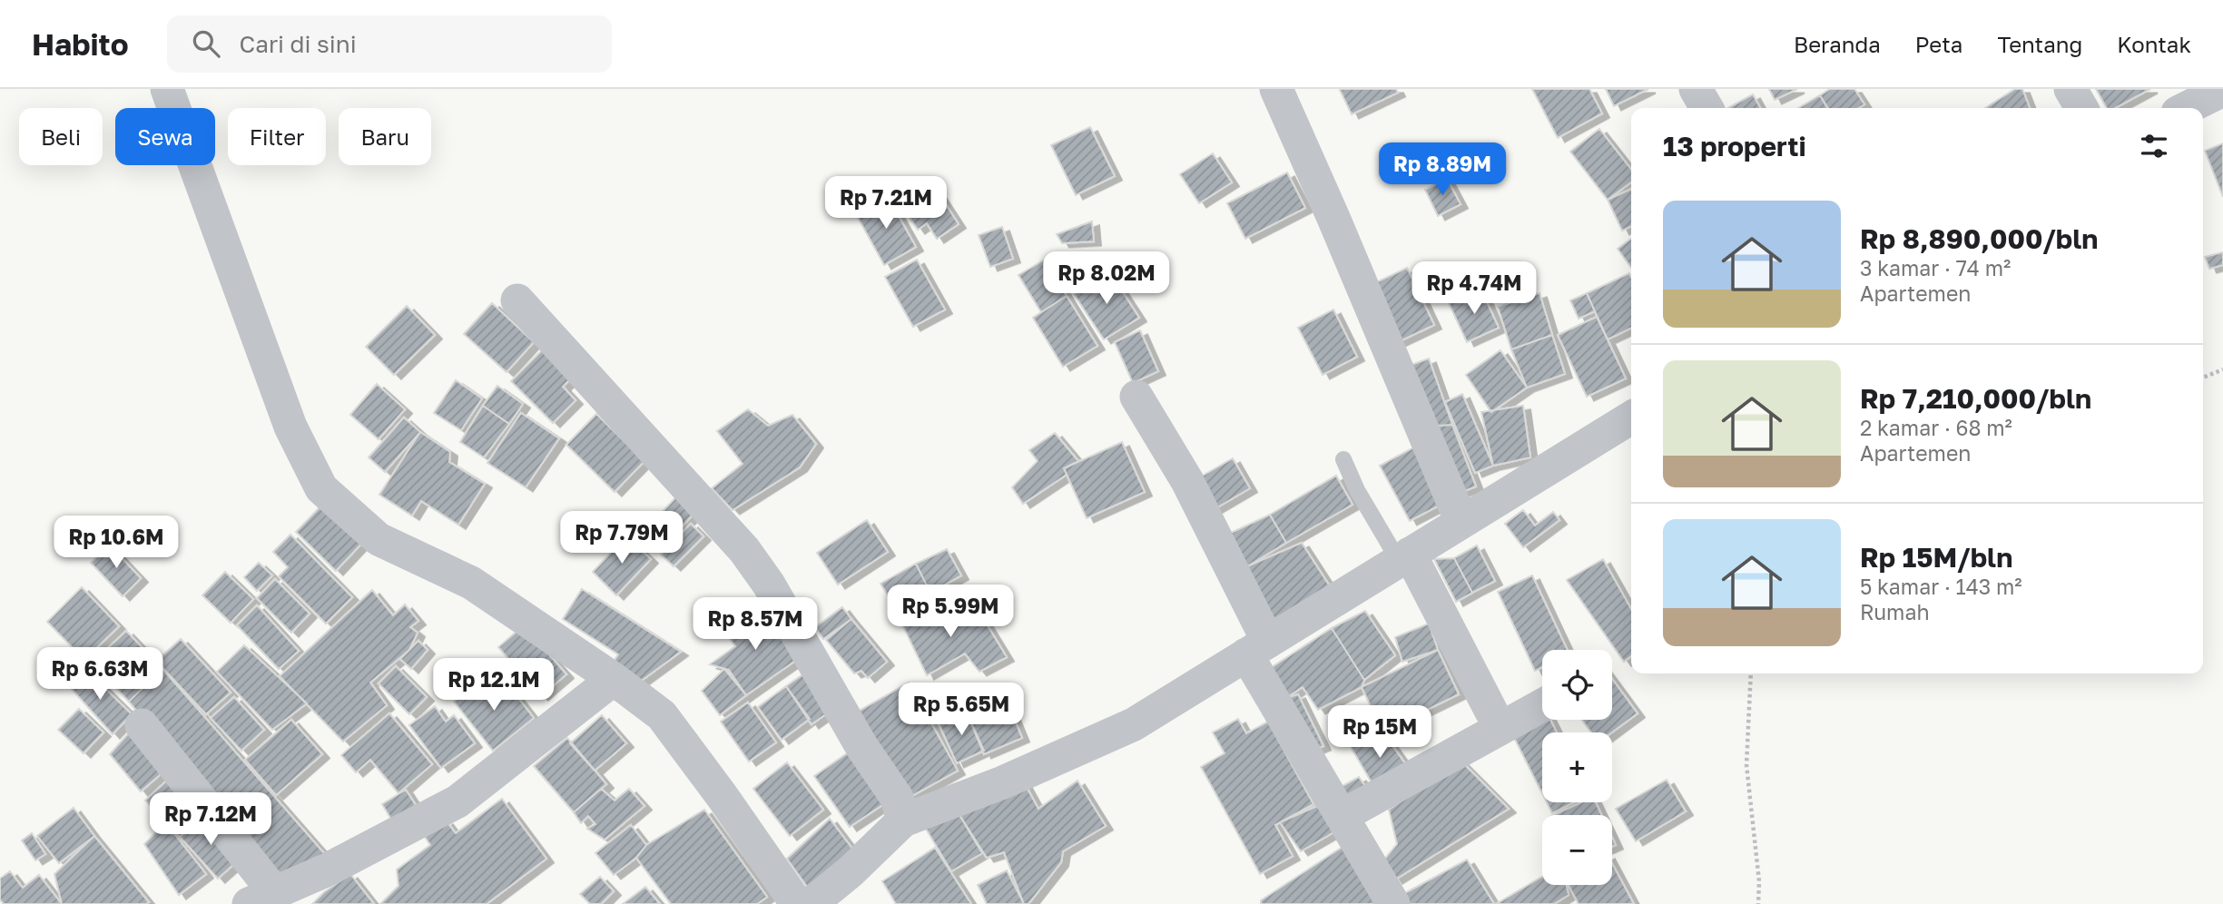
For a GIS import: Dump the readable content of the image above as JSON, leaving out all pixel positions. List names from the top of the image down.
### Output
{
  "page": {
    "header": "Habito",
    "search": "Cari di sini",
    "nav": [
      "Beranda",
      "Peta",
      "Tentang",
      "Kontak"
    ],
    "chip": [
      "Beli",
      "Sewa",
      "Filter",
      "Baru"
    ],
    "heading": "13 properti",
    "price": [
      "Rp 8.89M",
      "Rp 7.21M",
      "Rp 8.02M",
      "Rp 4.74M",
      "Rp 7.79M",
      "Rp 10.6M",
      "Rp 5.99M",
      "Rp 8.57M",
      "Rp 6.63M",
      "Rp 12.1M",
      "Rp 5.65M",
      "Rp 15M",
      "Rp 7.12M"
    ],
    "list": [
      {
        "name": "Rp 8,890,000/bln",
        "note": "3 kamar · 74 m² · Apartemen"
      },
      {
        "name": "Rp 7,210,000/bln",
        "note": "2 kamar · 68 m² · Apartemen"
      },
      {
        "name": "Rp 15M/bln",
        "note": "5 kamar · 143 m² · Rumah"
      }
    ],
    "map_buttons": ["+", "−"]
  }
}
